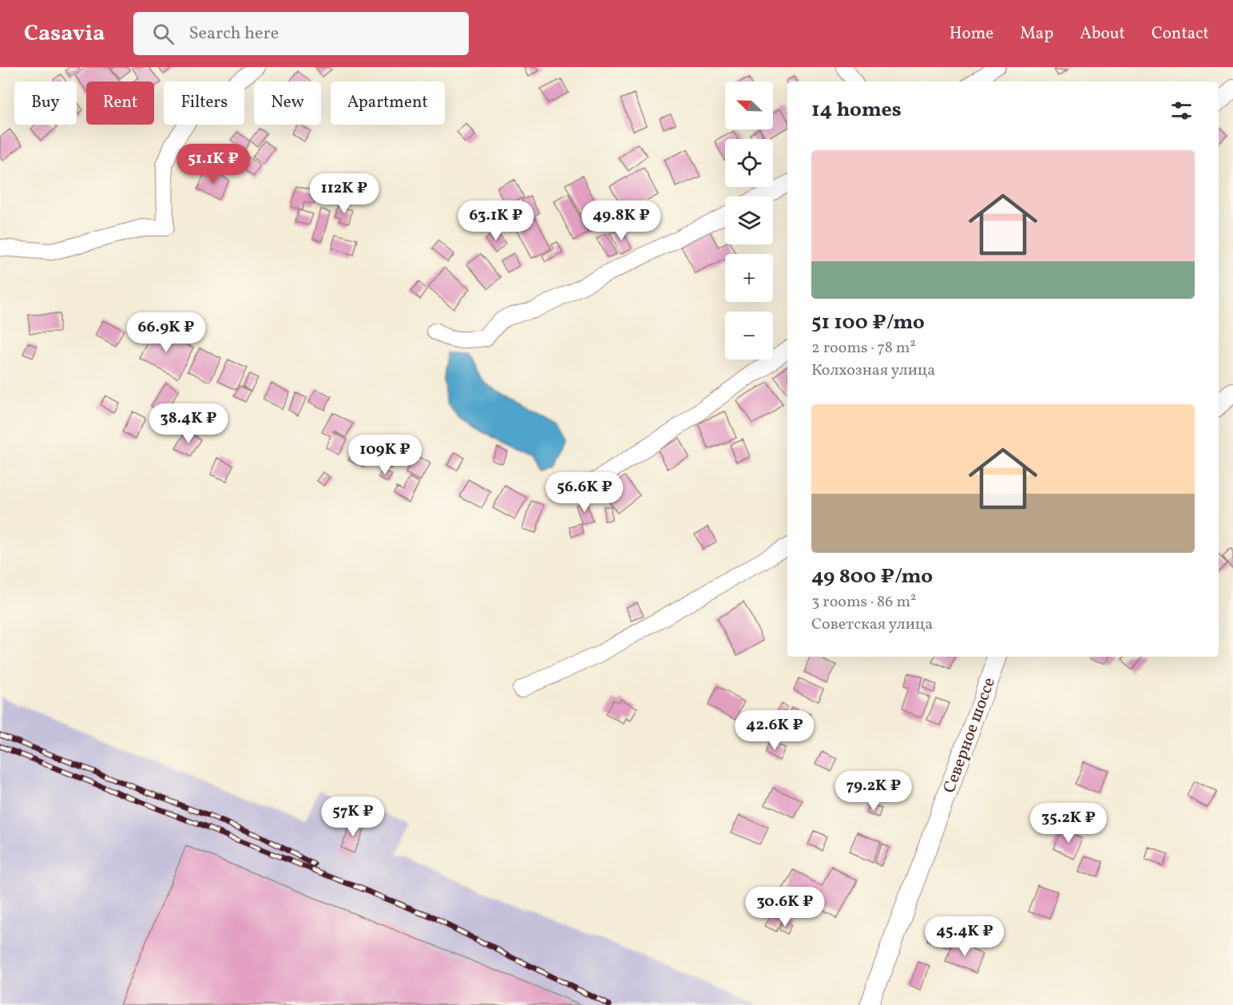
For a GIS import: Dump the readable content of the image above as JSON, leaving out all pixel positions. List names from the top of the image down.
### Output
{
  "streets": {
    "main road": ["Северное шоссе"]
  },
  "north": "top left",
  "page": {
    "header": "Casavia",
    "search": "Search here",
    "nav": [
      "Home",
      "Map",
      "About",
      "Contact"
    ],
    "map_buttons": ["+", "−"],
    "chip": [
      "Buy",
      "Rent",
      "Filters",
      "New",
      "Apartment"
    ],
    "heading": "14 homes",
    "list": [
      {
        "name": "51 100 ₽/mo",
        "note": "2 rooms · 78 m² · Колхозная улица"
      },
      {
        "name": "49 800 ₽/mo",
        "note": "3 rooms · 86 m² · Советская улица"
      }
    ],
    "price": [
      "51.1K ₽",
      "112K ₽",
      "63.1K ₽",
      "49.8K ₽",
      "66.9K ₽",
      "38.4K ₽",
      "109K ₽",
      "56.6K ₽",
      "42.6K ₽",
      "79.2K ₽",
      "57K ₽",
      "35.2K ₽",
      "30.6K ₽",
      "45.4K ₽"
    ]
  }
}
